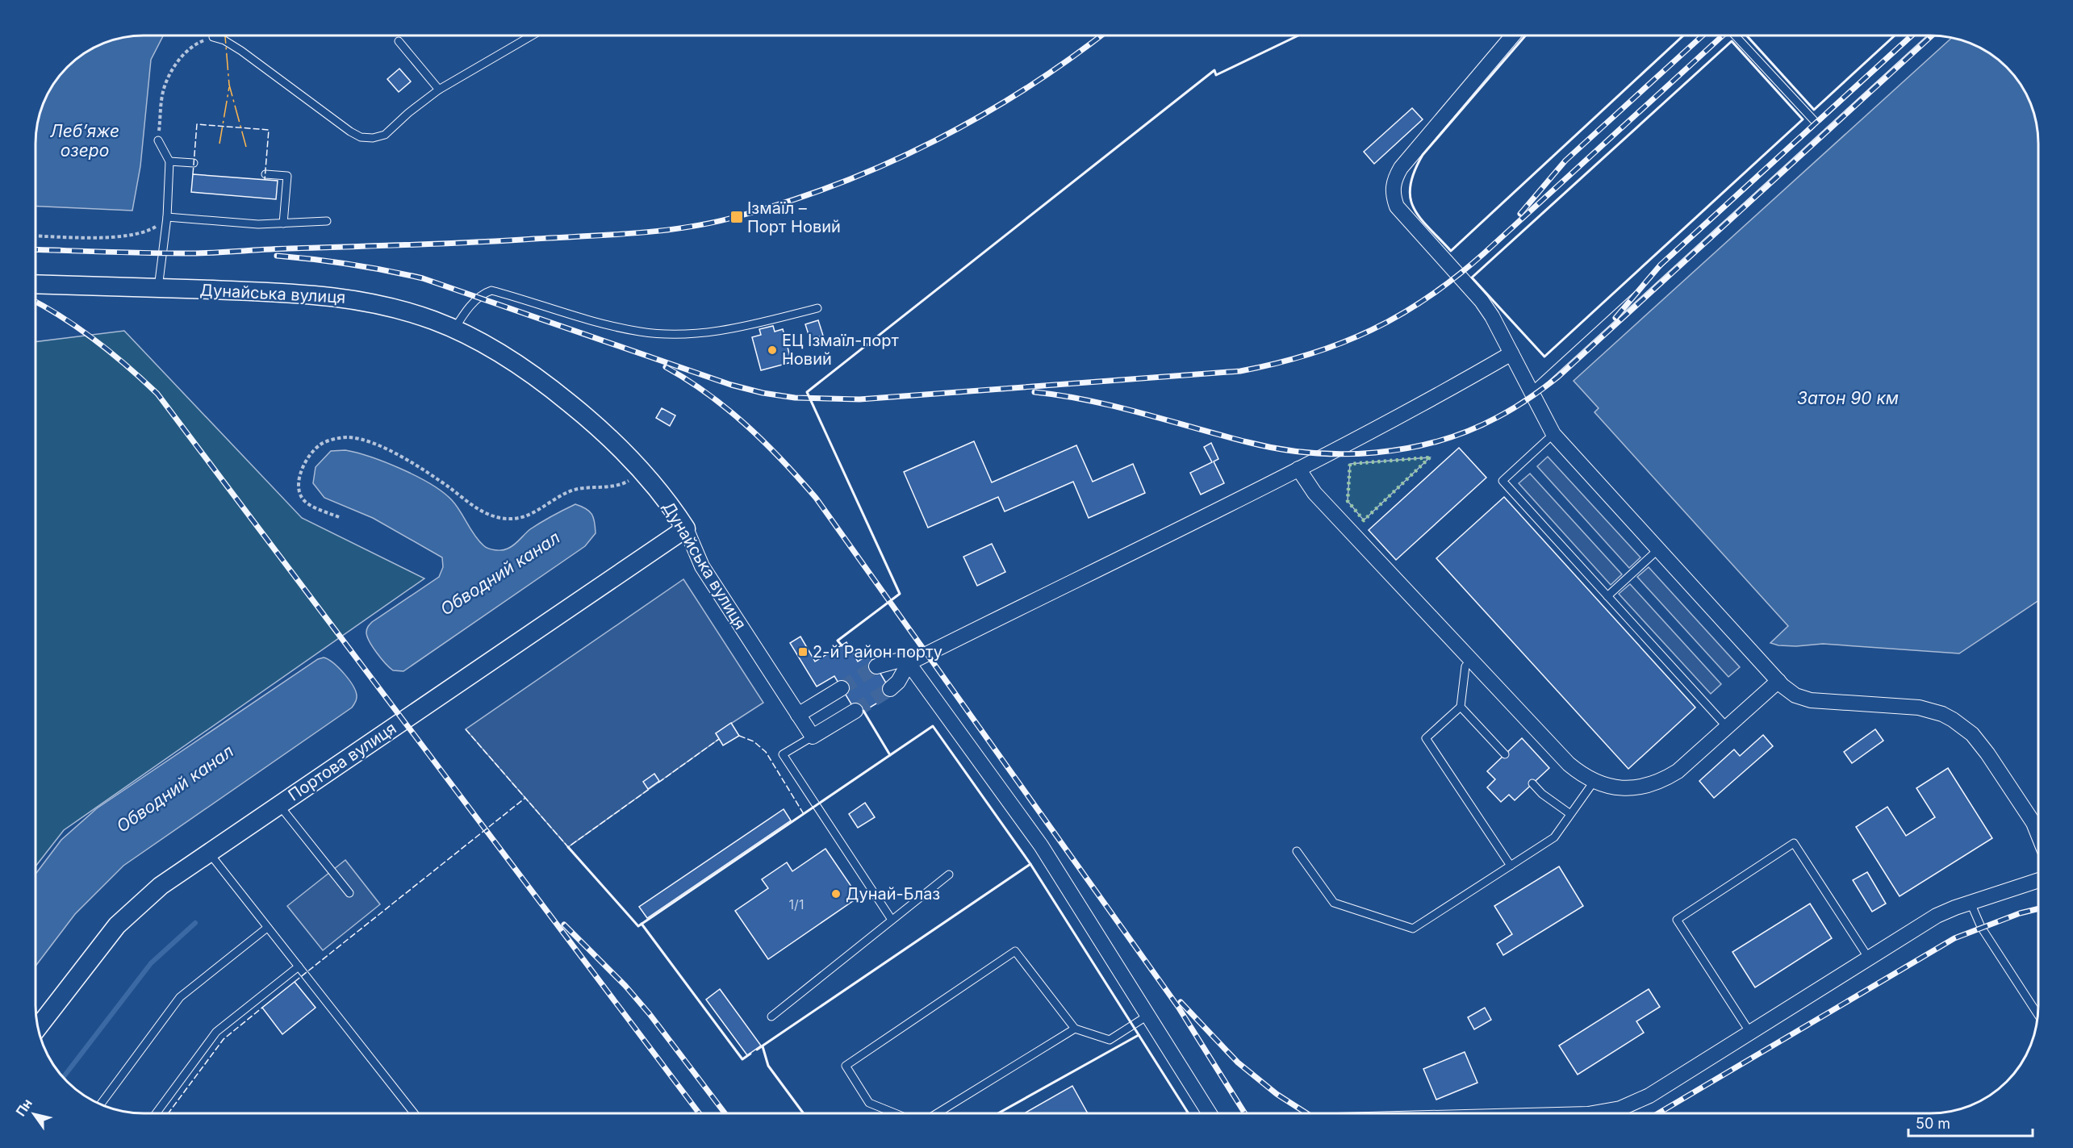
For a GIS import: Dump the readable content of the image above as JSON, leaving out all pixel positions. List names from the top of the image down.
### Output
{
  "streets": {
    "street": ["Дунайська вулиця", "Портова вулиця"]
  },
  "crossings": [
    ["Дунайська вулиця", "Портова вулиця"]
  ],
  "water": ["Леб’яже озеро", "Затон 90 км", "Обводний канал"],
  "places": {
    "transit": ["Ізмаїл – Порт Новий", "2-й Район порту"],
    "other": ["ЕЦ Ізмаїл-порт Новий", "Дунай-Блаз"]
  },
  "house_numbers": ["1/1"],
  "scale_bar": "50 m",
  "north": "top left"
}
